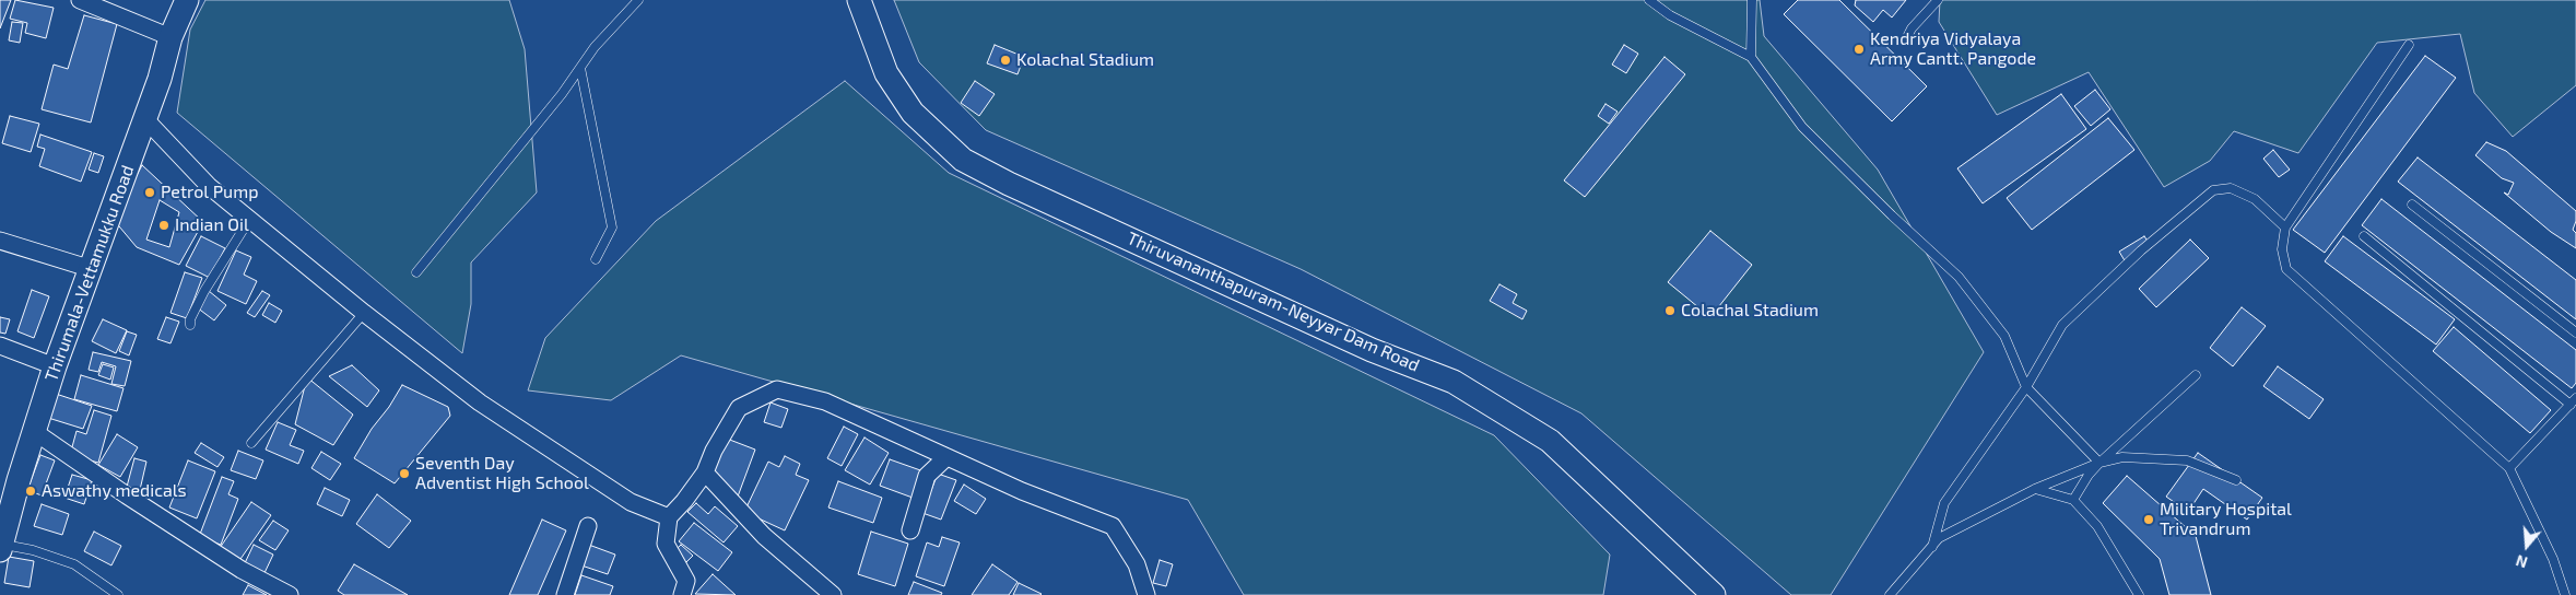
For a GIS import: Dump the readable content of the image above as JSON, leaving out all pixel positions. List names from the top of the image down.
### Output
{
  "streets": {
    "main road": ["Thirumala-Vettamukku Road", "Thiruvananthapuram-Neyyar Dam Road"]
  },
  "places": [
    "Kendriya Vidyalaya Army Cantt. Pangode",
    "Kolachal Stadium",
    "Petrol Pump",
    "Indian Oil",
    "Colachal Stadium",
    "Seventh Day Adventist High School",
    "Aswathy medicals",
    "Military Hospital Trivandrum"
  ],
  "north": "bottom"
}
